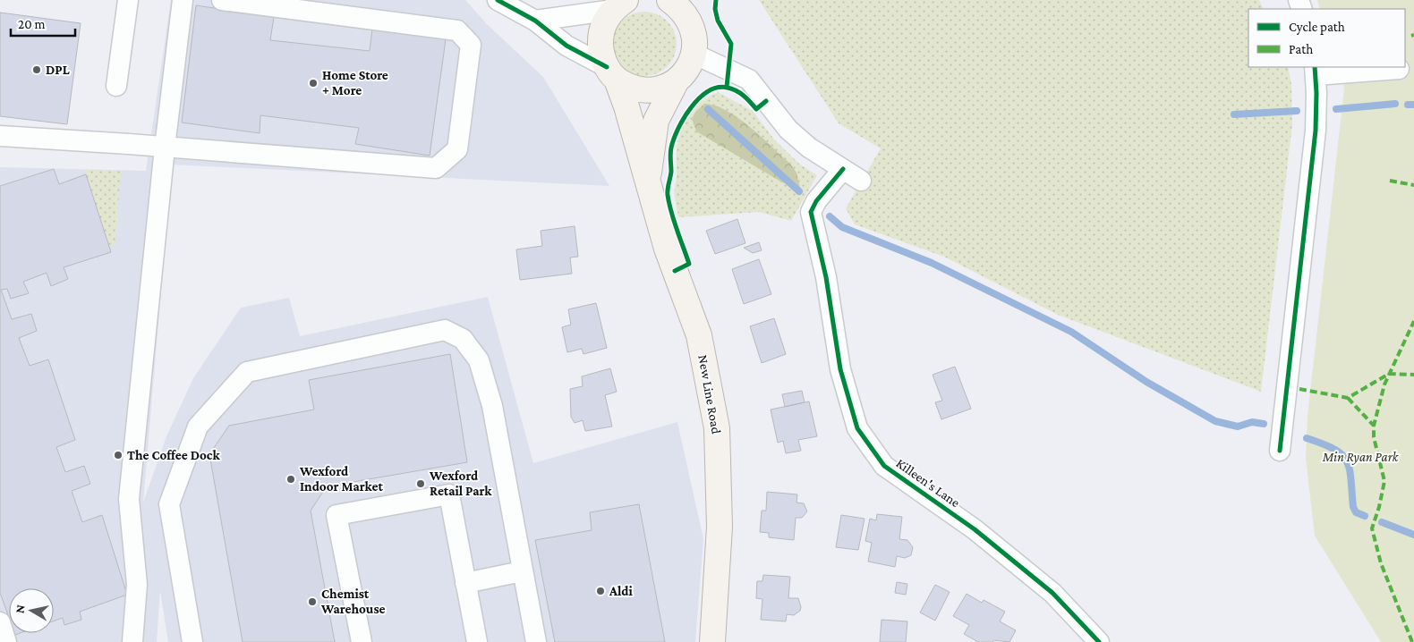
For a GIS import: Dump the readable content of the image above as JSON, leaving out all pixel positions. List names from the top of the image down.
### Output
{
  "streets": {
    "main road": ["New Line Road"],
    "street": ["Killeen's Lane"]
  },
  "parks": ["Min Ryan Park"],
  "places": [
    "DPL",
    "Home Store + More",
    "The Coffee Dock",
    "Wexford Indoor Market",
    "Wexford Retail Park",
    "Aldi",
    "Chemist Warehouse"
  ],
  "legend": ["Cycle path", "Path"],
  "scale_bar": "20 m",
  "north": "left"
}
